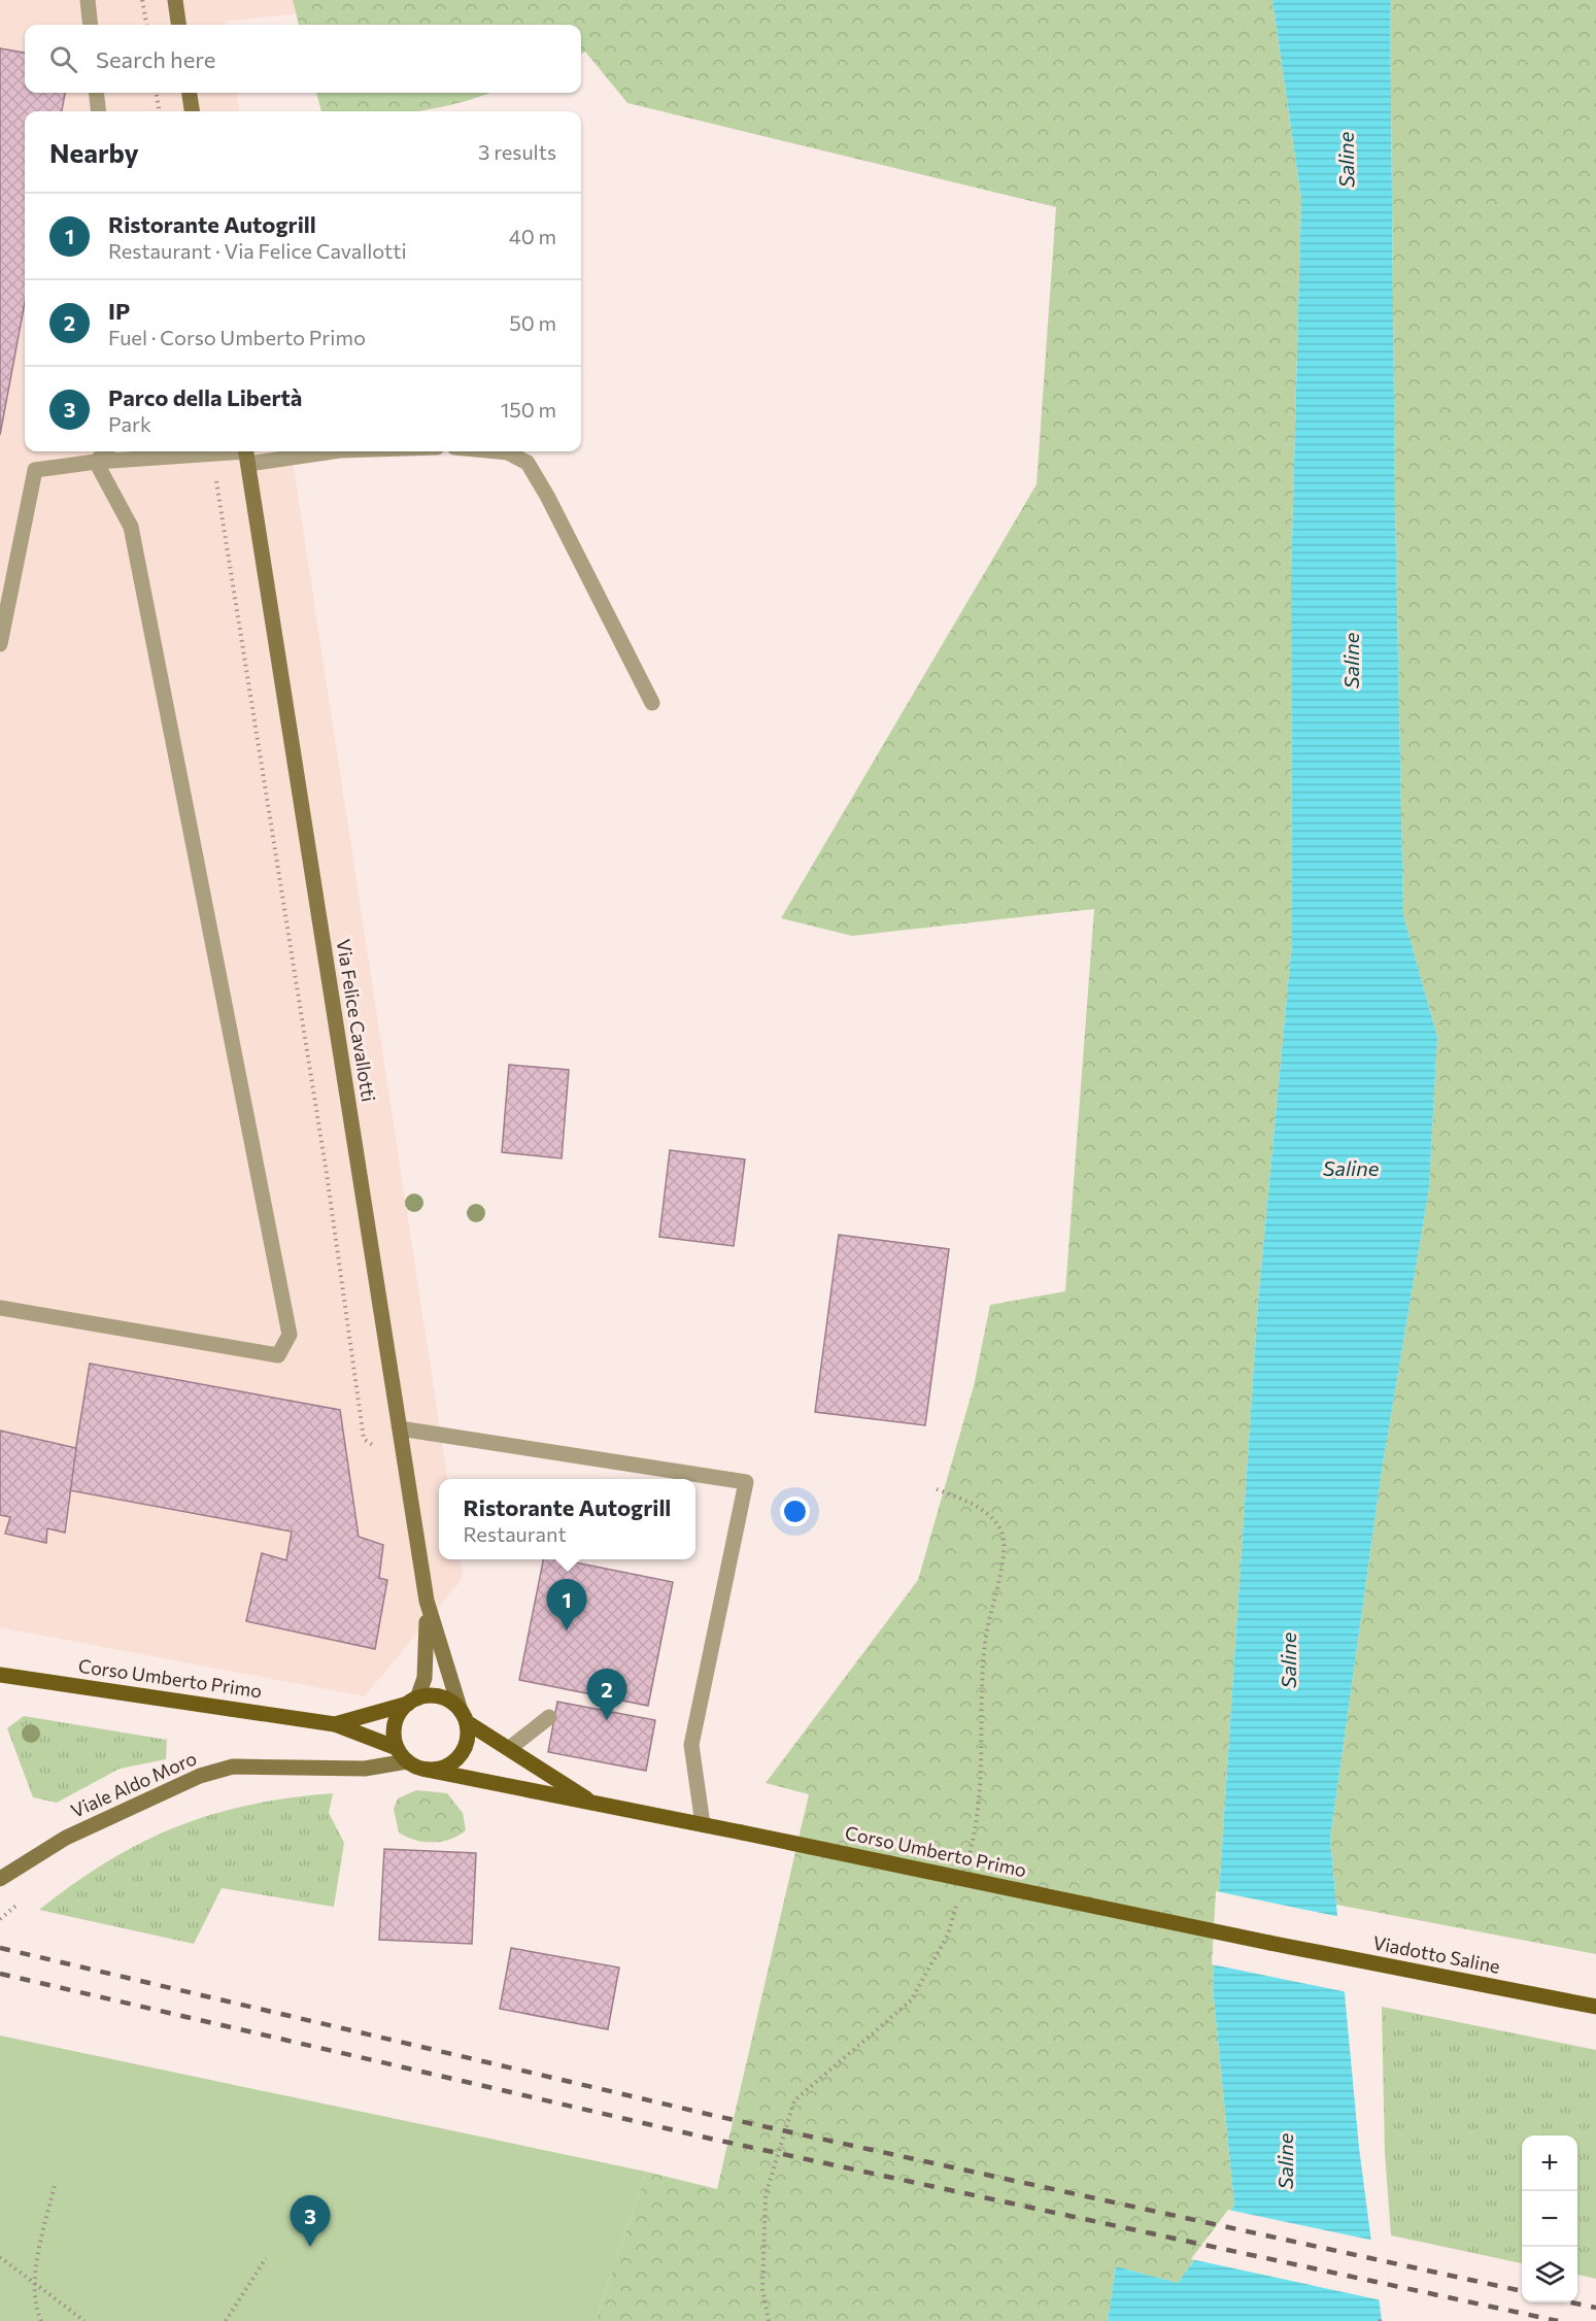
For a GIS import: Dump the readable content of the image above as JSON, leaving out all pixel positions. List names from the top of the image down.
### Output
{
  "streets": {
    "main road": [
      "Via Felice Cavallotti",
      "Corso Umberto Primo",
      "Viale Aldo Moro",
      "Viadotto Saline"
    ]
  },
  "crossings": [
    ["Via Felice Cavallotti", "Corso Umberto Primo"],
    ["Via Felice Cavallotti", "Viale Aldo Moro"],
    ["Corso Umberto Primo", "Viale Aldo Moro"],
    ["Corso Umberto Primo", "Viadotto Saline"]
  ],
  "water": ["Saline"],
  "page": {
    "search": "Search here",
    "heading": ["Nearby", "3 results"],
    "list": [
      {
        "mark": "1",
        "name": "Ristorante Autogrill",
        "note": "Restaurant · Via Felice Cavallotti",
        "value": "40 m"
      },
      {
        "mark": "2",
        "name": "IP",
        "note": "Fuel · Corso Umberto Primo",
        "value": "50 m"
      },
      {
        "mark": "3",
        "name": "Parco della Libertà",
        "note": "Park",
        "value": "150 m"
      }
    ],
    "popup": ["Ristorante Autogrill", "Restaurant"],
    "pins": ["1", "2", "3"],
    "map_buttons": ["+", "−"]
  }
}
